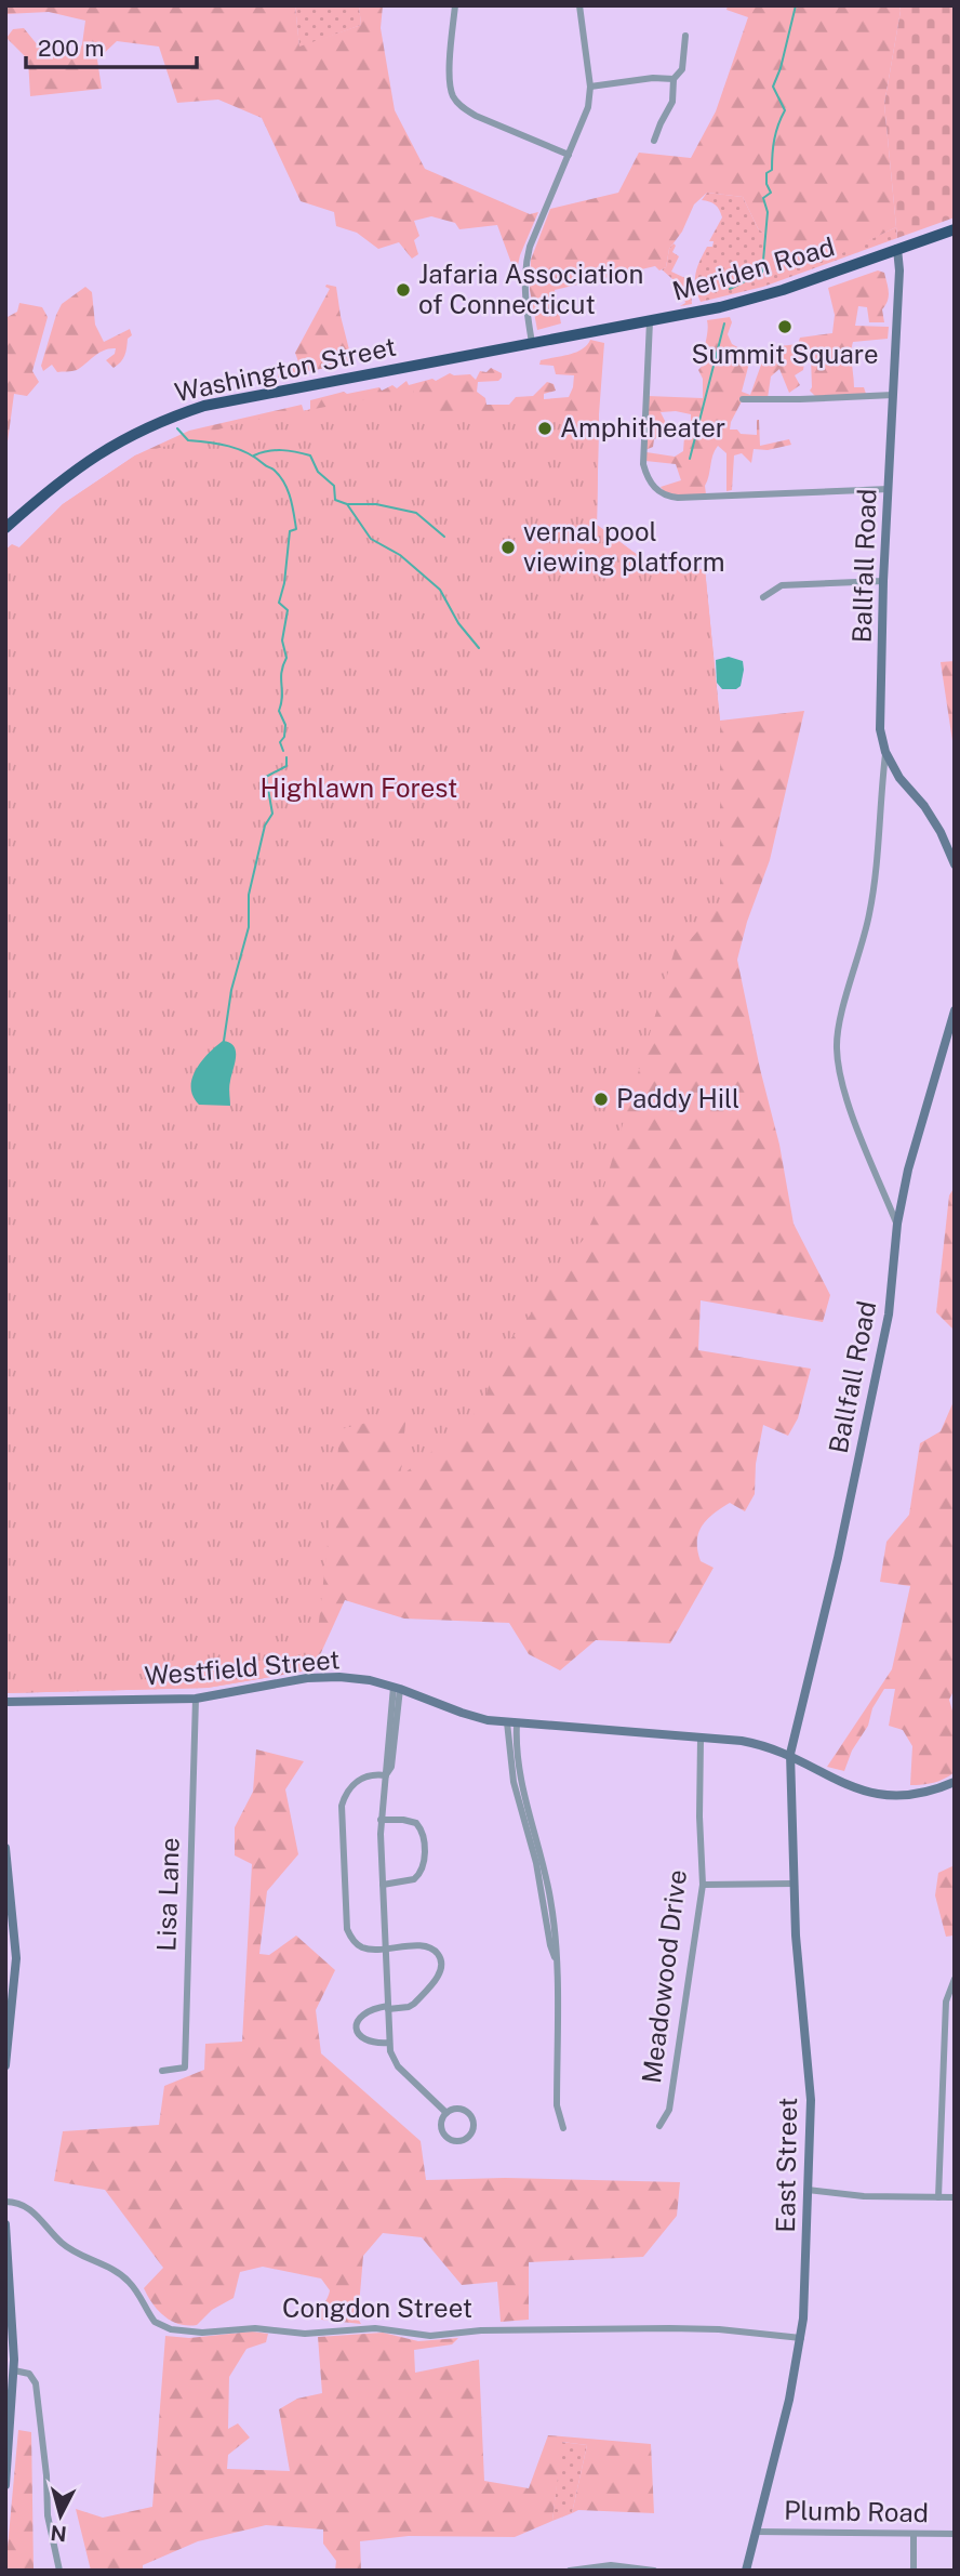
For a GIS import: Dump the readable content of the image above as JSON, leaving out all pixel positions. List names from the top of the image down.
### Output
{
  "streets": {
    "highway": ["Meriden Road", "Washington Street"],
    "main road": ["Ballfall Road", "Westfield Street", "East Street"],
    "street": [
      "Lisa Lane",
      "Meadowood Drive",
      "Congdon Street",
      "Plumb Road"
    ]
  },
  "crossings": [
    ["Meriden Road", "Washington Street"],
    ["Meriden Road", "Ballfall Road"],
    ["Ballfall Road", "Westfield Street"],
    ["Ballfall Road", "East Street"],
    ["Westfield Street", "Lisa Lane"],
    ["Westfield Street", "Meadowood Drive"],
    ["Westfield Street", "East Street"],
    ["East Street", "Congdon Street"],
    ["East Street", "Plumb Road"]
  ],
  "parks": ["Highlawn Forest"],
  "places": [
    "Jafaria Association of Connecticut",
    "Summit Square",
    "Amphitheater",
    "vernal pool viewing platform",
    "Paddy Hill"
  ],
  "scale_bar": "200 m",
  "north": "bottom"
}
